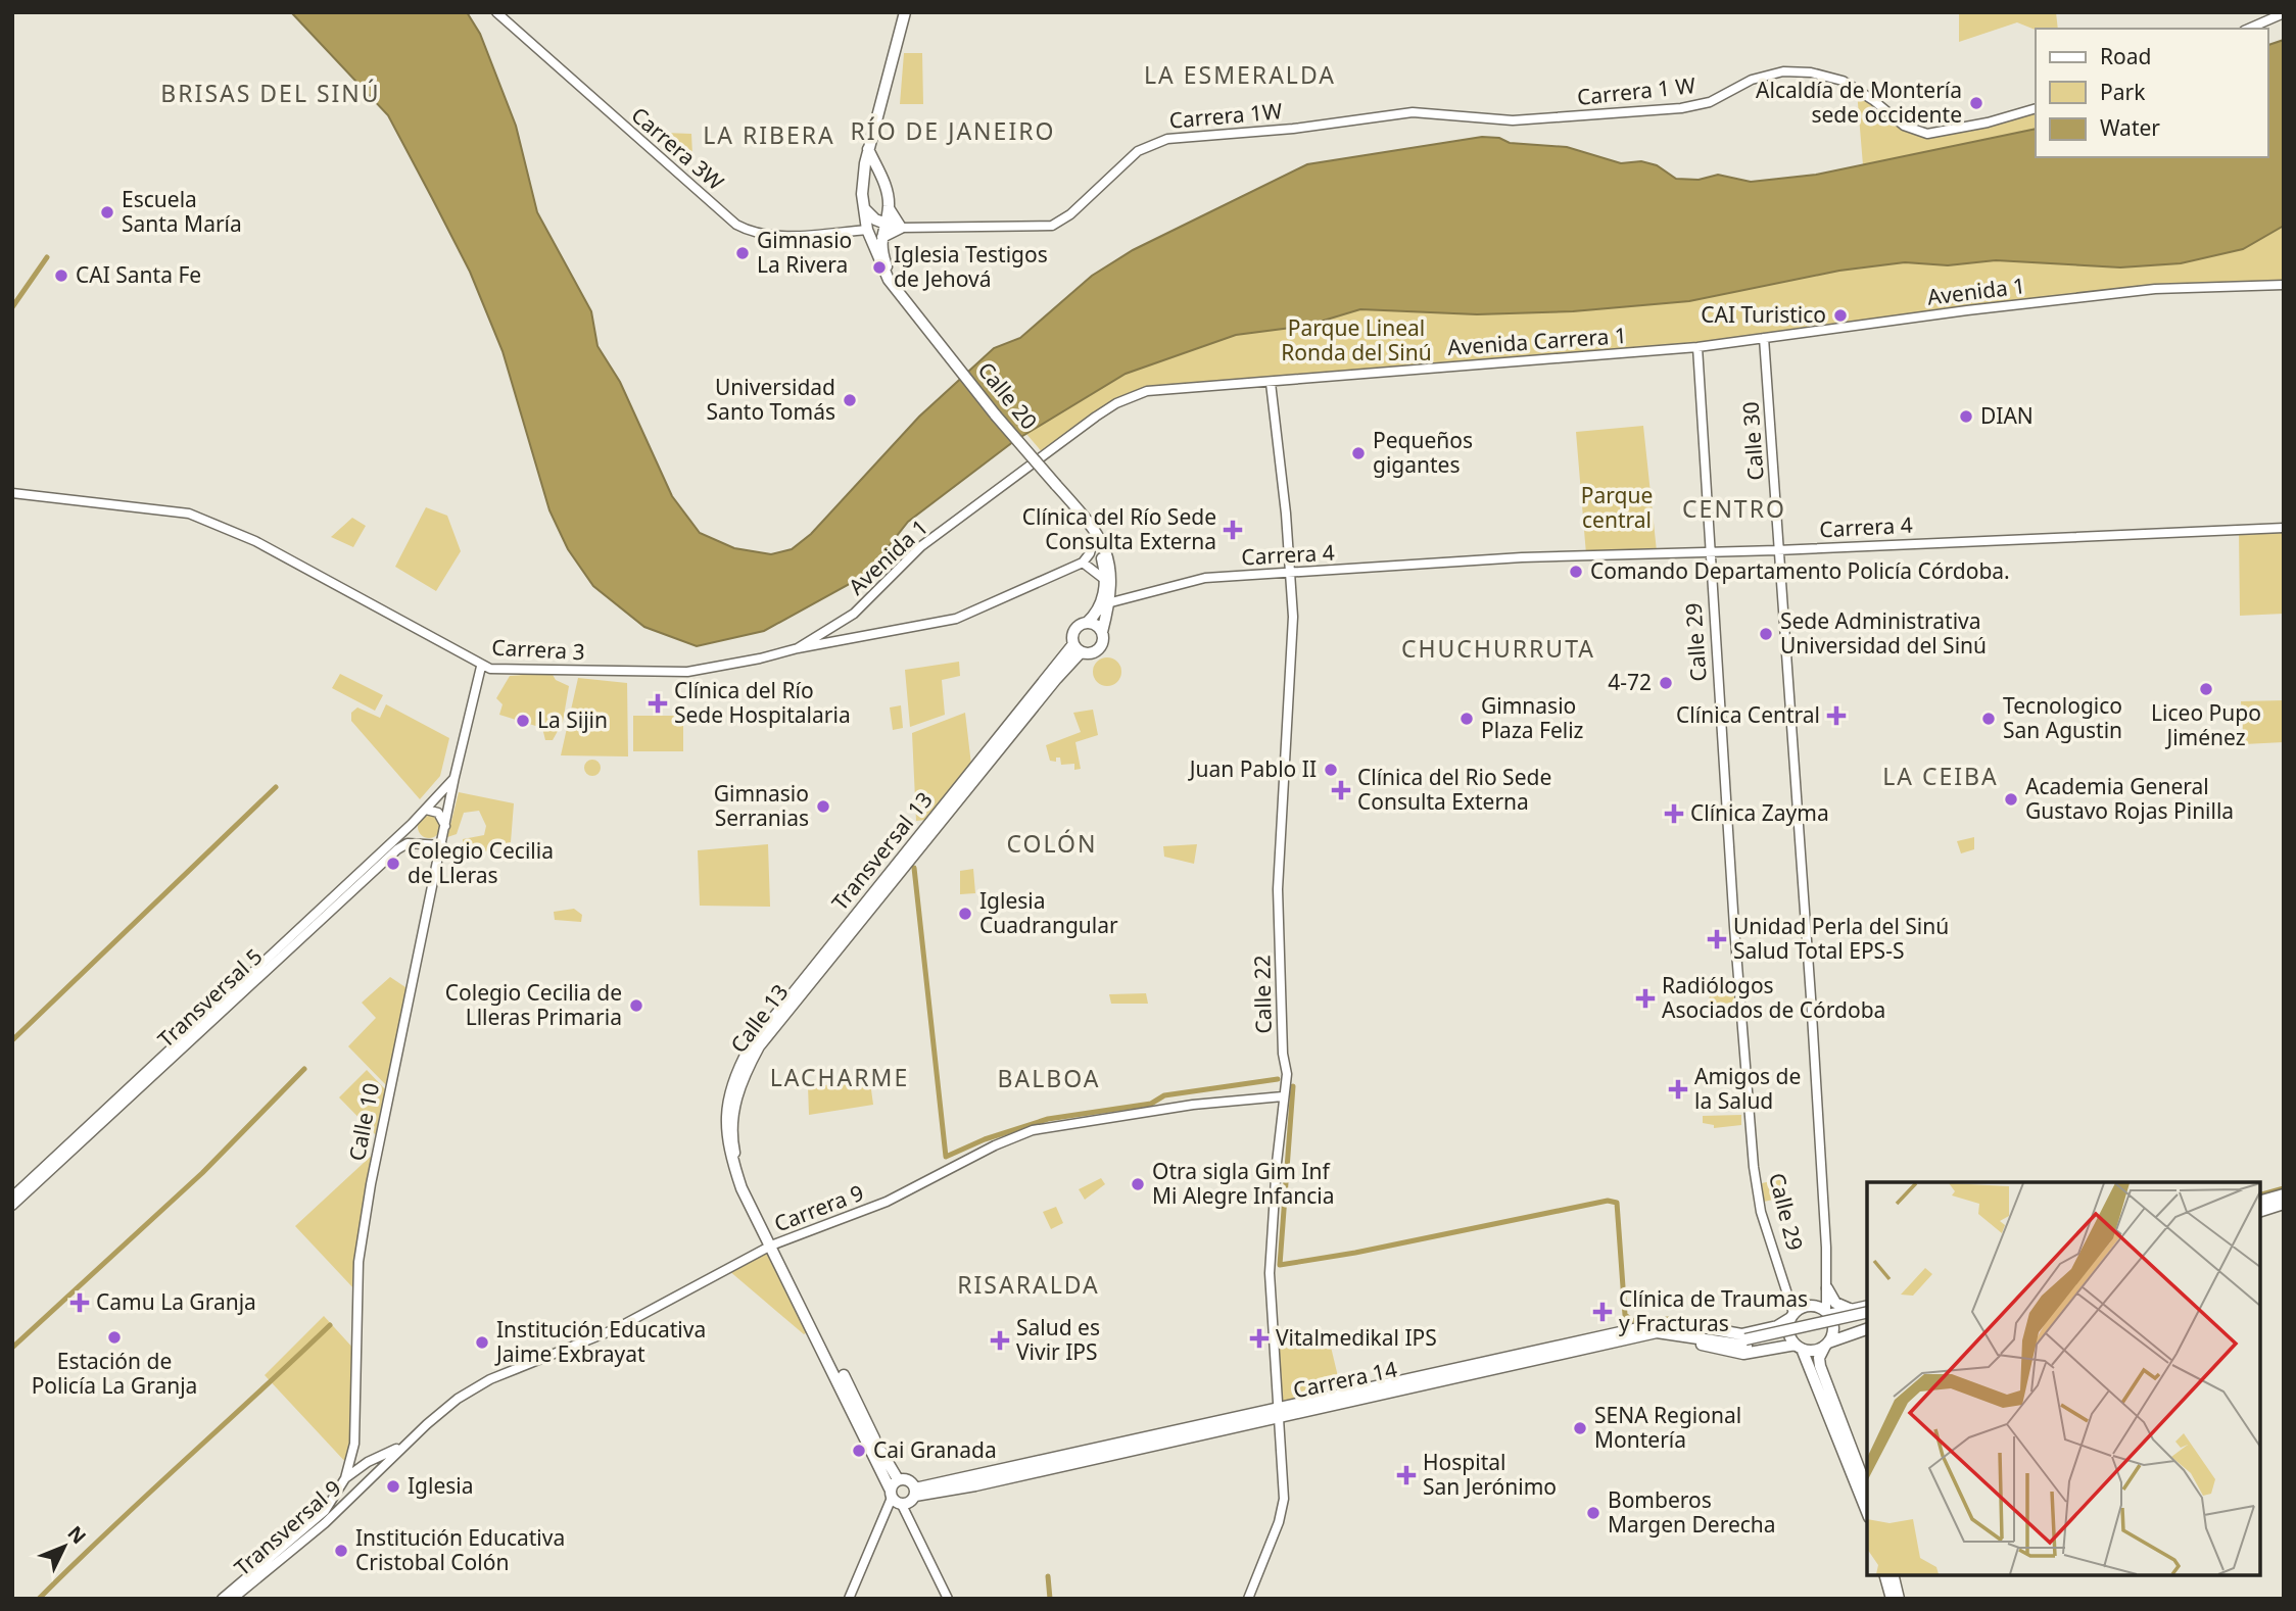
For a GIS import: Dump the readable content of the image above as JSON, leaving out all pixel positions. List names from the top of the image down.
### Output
{
  "streets": {
    "main road": [
      "Calle 20",
      "Transversal 13",
      "Calle 13",
      "Carrera 14"
    ],
    "street": [
      "Carrera 1 W",
      "Carrera 1W",
      "Carrera 3W",
      "Avenida 1",
      "Avenida Carrera 1",
      "Calle 30",
      "Carrera 4",
      "Calle 29",
      "Carrera 3",
      "Calle 22",
      "Transversal 5",
      "Calle 10",
      "Carrera 9",
      "Transversal 9"
    ]
  },
  "crossings": [
    ["Carrera 1 W", "Carrera 1W"],
    ["Carrera 3W", "Calle 20"],
    ["Avenida 1", "Avenida Carrera 1"],
    ["Avenida 1", "Calle 30"],
    ["Avenida 1", "Carrera 3"],
    ["Avenida Carrera 1", "Calle 30"],
    ["Avenida Carrera 1", "Calle 29"],
    ["Avenida Carrera 1", "Calle 22"],
    ["Calle 30", "Carrera 4"],
    ["Calle 30", "Calle 29"],
    ["Carrera 4", "Calle 29"],
    ["Carrera 4", "Calle 22"],
    ["Carrera 3", "Calle 10"],
    ["Transversal 13", "Calle 13"],
    ["Calle 22", "Carrera 9"],
    ["Calle 22", "Carrera 14"],
    ["Transversal 5", "Calle 10"],
    ["Calle 13", "Carrera 9"],
    ["Calle 10", "Transversal 9"],
    ["Carrera 9", "Transversal 9"]
  ],
  "districts": [
    "LA ESMERALDA",
    "BRISAS DEL SINÚ",
    "RÍO DE JANEIRO",
    "LA RIBERA",
    "CENTRO",
    "CHUCHURRUTA",
    "LA CEIBA",
    "COLÓN",
    "LACHARME",
    "BALBOA",
    "RISARALDA"
  ],
  "parks": ["Parque Lineal Ronda del Sinú", "Parque central"],
  "places": {
    "other": [
      "Alcaldía de Montería sede occidente",
      "Escuela Santa María",
      "Gimnasio La Rivera",
      "Iglesia Testigos de Jehová",
      "CAI Santa Fe",
      "CAI Turistico",
      "Universidad Santo Tomás",
      "DIAN",
      "Pequeños gigantes",
      "Comando Departamento Policía Córdoba.",
      "Sede Administrativa Universidad del Sinú",
      "4-72",
      "Liceo Pupo Jiménez",
      "Gimnasio Plaza Feliz",
      "Tecnologico San Agustin",
      "La Sijin",
      "Juan Pablo II",
      "Academia General Gustavo Rojas Pinilla",
      "Gimnasio Serranias",
      "Colegio Cecilia de Lleras",
      "Iglesia Cuadrangular",
      "Colegio Cecilia de Llleras Primaria",
      "Otra sigla Gim Inf Mi Alegre Infancia",
      "Estación de Policía La Granja",
      "Institución Educativa Jaime Exbrayat",
      "SENA Regional Montería",
      "Cai Granada",
      "Iglesia",
      "Bomberos Margen Derecha",
      "Institución Educativa Cristobal Colón"
    ],
    "health": [
      "Clínica del Río Sede Consulta Externa",
      "Clínica del Río Sede Hospitalaria",
      "Clínica Central",
      "Clínica del Rio Sede Consulta Externa",
      "Clínica Zayma",
      "Unidad Perla del Sinú Salud Total EPS-S",
      "Radiólogos Asociados de Córdoba",
      "Amigos de la Salud",
      "Camu La Granja",
      "Clínica de Traumas y Fracturas",
      "Vitalmedikal IPS",
      "Salud es Vivir IPS",
      "Hospital San Jerónimo"
    ]
  },
  "legend": ["Road", "Park", "Water"],
  "north": "top right"
}
